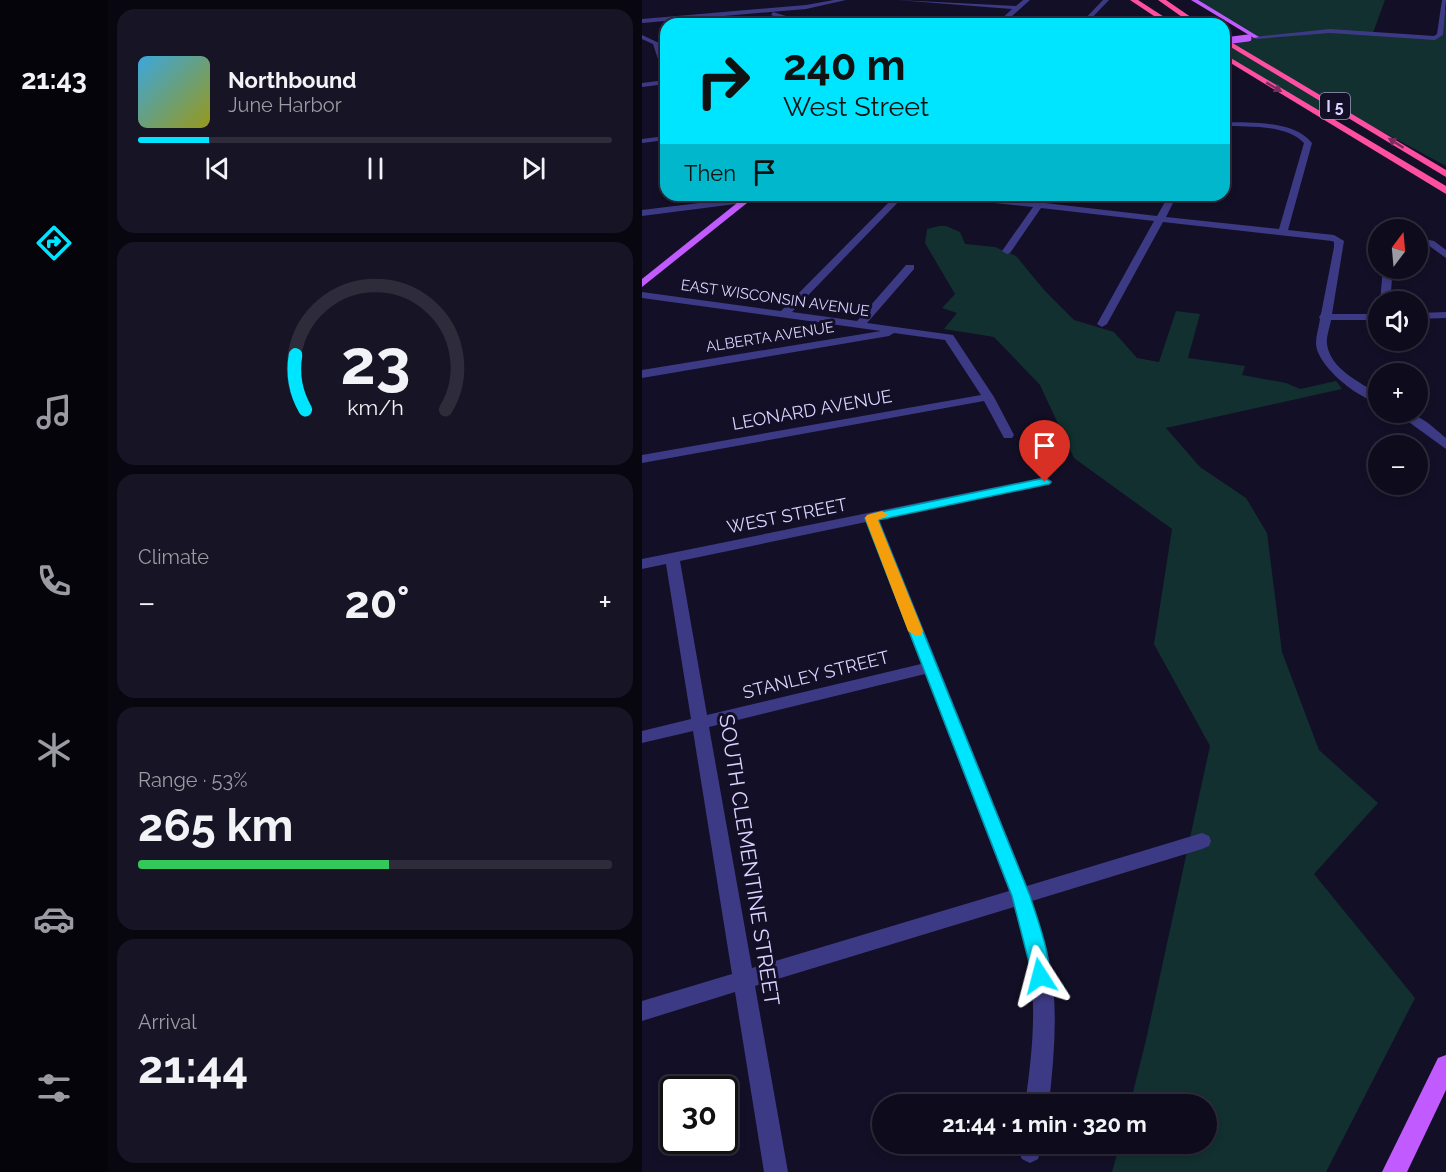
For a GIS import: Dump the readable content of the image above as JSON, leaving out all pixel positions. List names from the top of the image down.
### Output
{
  "streets": {
    "highway": ["I 5"],
    "street": [
      "EAST WISCONSIN AVENUE",
      "ALBERTA AVENUE",
      "LEONARD AVENUE",
      "WEST STREET",
      "STANLEY STREET",
      "SOUTH CLEMENTINE STREET"
    ]
  },
  "crossings": [
    ["EAST WISCONSIN AVENUE", "ALBERTA AVENUE"],
    ["EAST WISCONSIN AVENUE", "LEONARD AVENUE"],
    ["WEST STREET", "SOUTH CLEMENTINE STREET"],
    ["STANLEY STREET", "SOUTH CLEMENTINE STREET"]
  ],
  "north": "top",
  "page": {
    "tabs": "21:43",
    "turn": ["240 m", "West Street"],
    "song": ["Northbound", "June Harbor"],
    "then": "Then",
    "map_buttons": ["+", "−"],
    "tile": [
      "Climate",
      ["Range · 53%", "265 km"],
      ["Arrival", "21:44"]
    ],
    "heat": ["−", "20°", "+"],
    "limit": "30",
    "trip": "21:44 · 1 min · 320 m",
    "gauge": ["23", "km/h"]
  }
}
